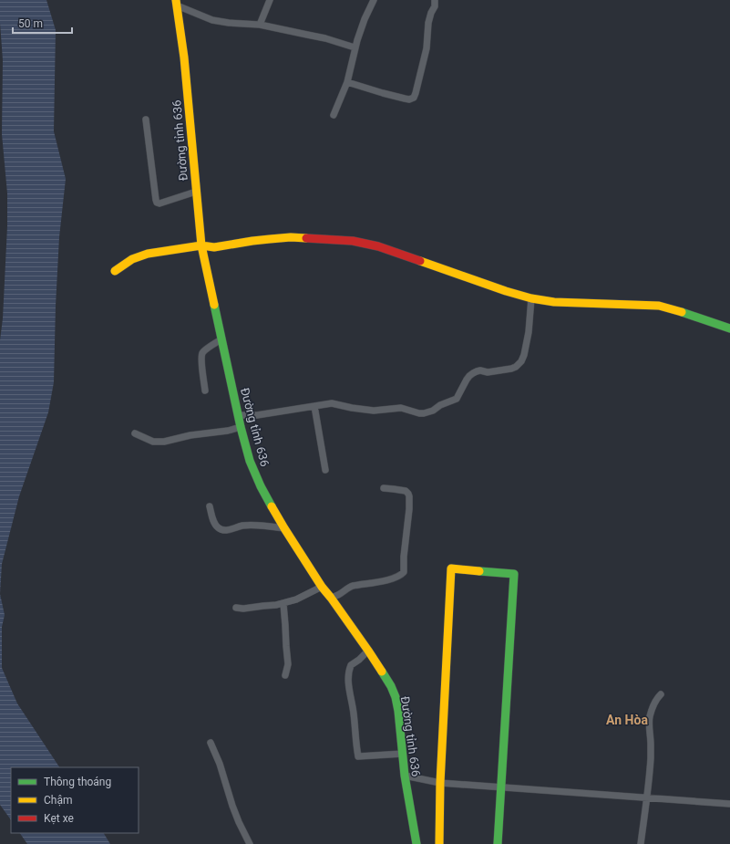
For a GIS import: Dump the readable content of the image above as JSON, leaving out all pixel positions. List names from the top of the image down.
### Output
{
  "streets": {
    "street": ["Đường tỉnh 636"]
  },
  "districts": ["An Hòa"],
  "legend": ["Thông thoáng", "Chậm", "Kẹt xe"],
  "scale_bar": "50 m"
}
